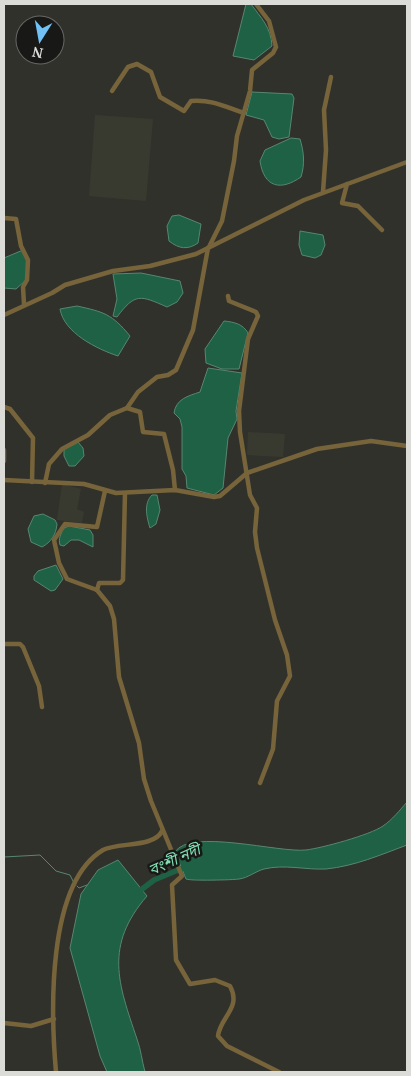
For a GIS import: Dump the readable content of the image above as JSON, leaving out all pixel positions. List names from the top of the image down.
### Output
{
  "water": ["বংশী নদী"],
  "north": "bottom"
}
